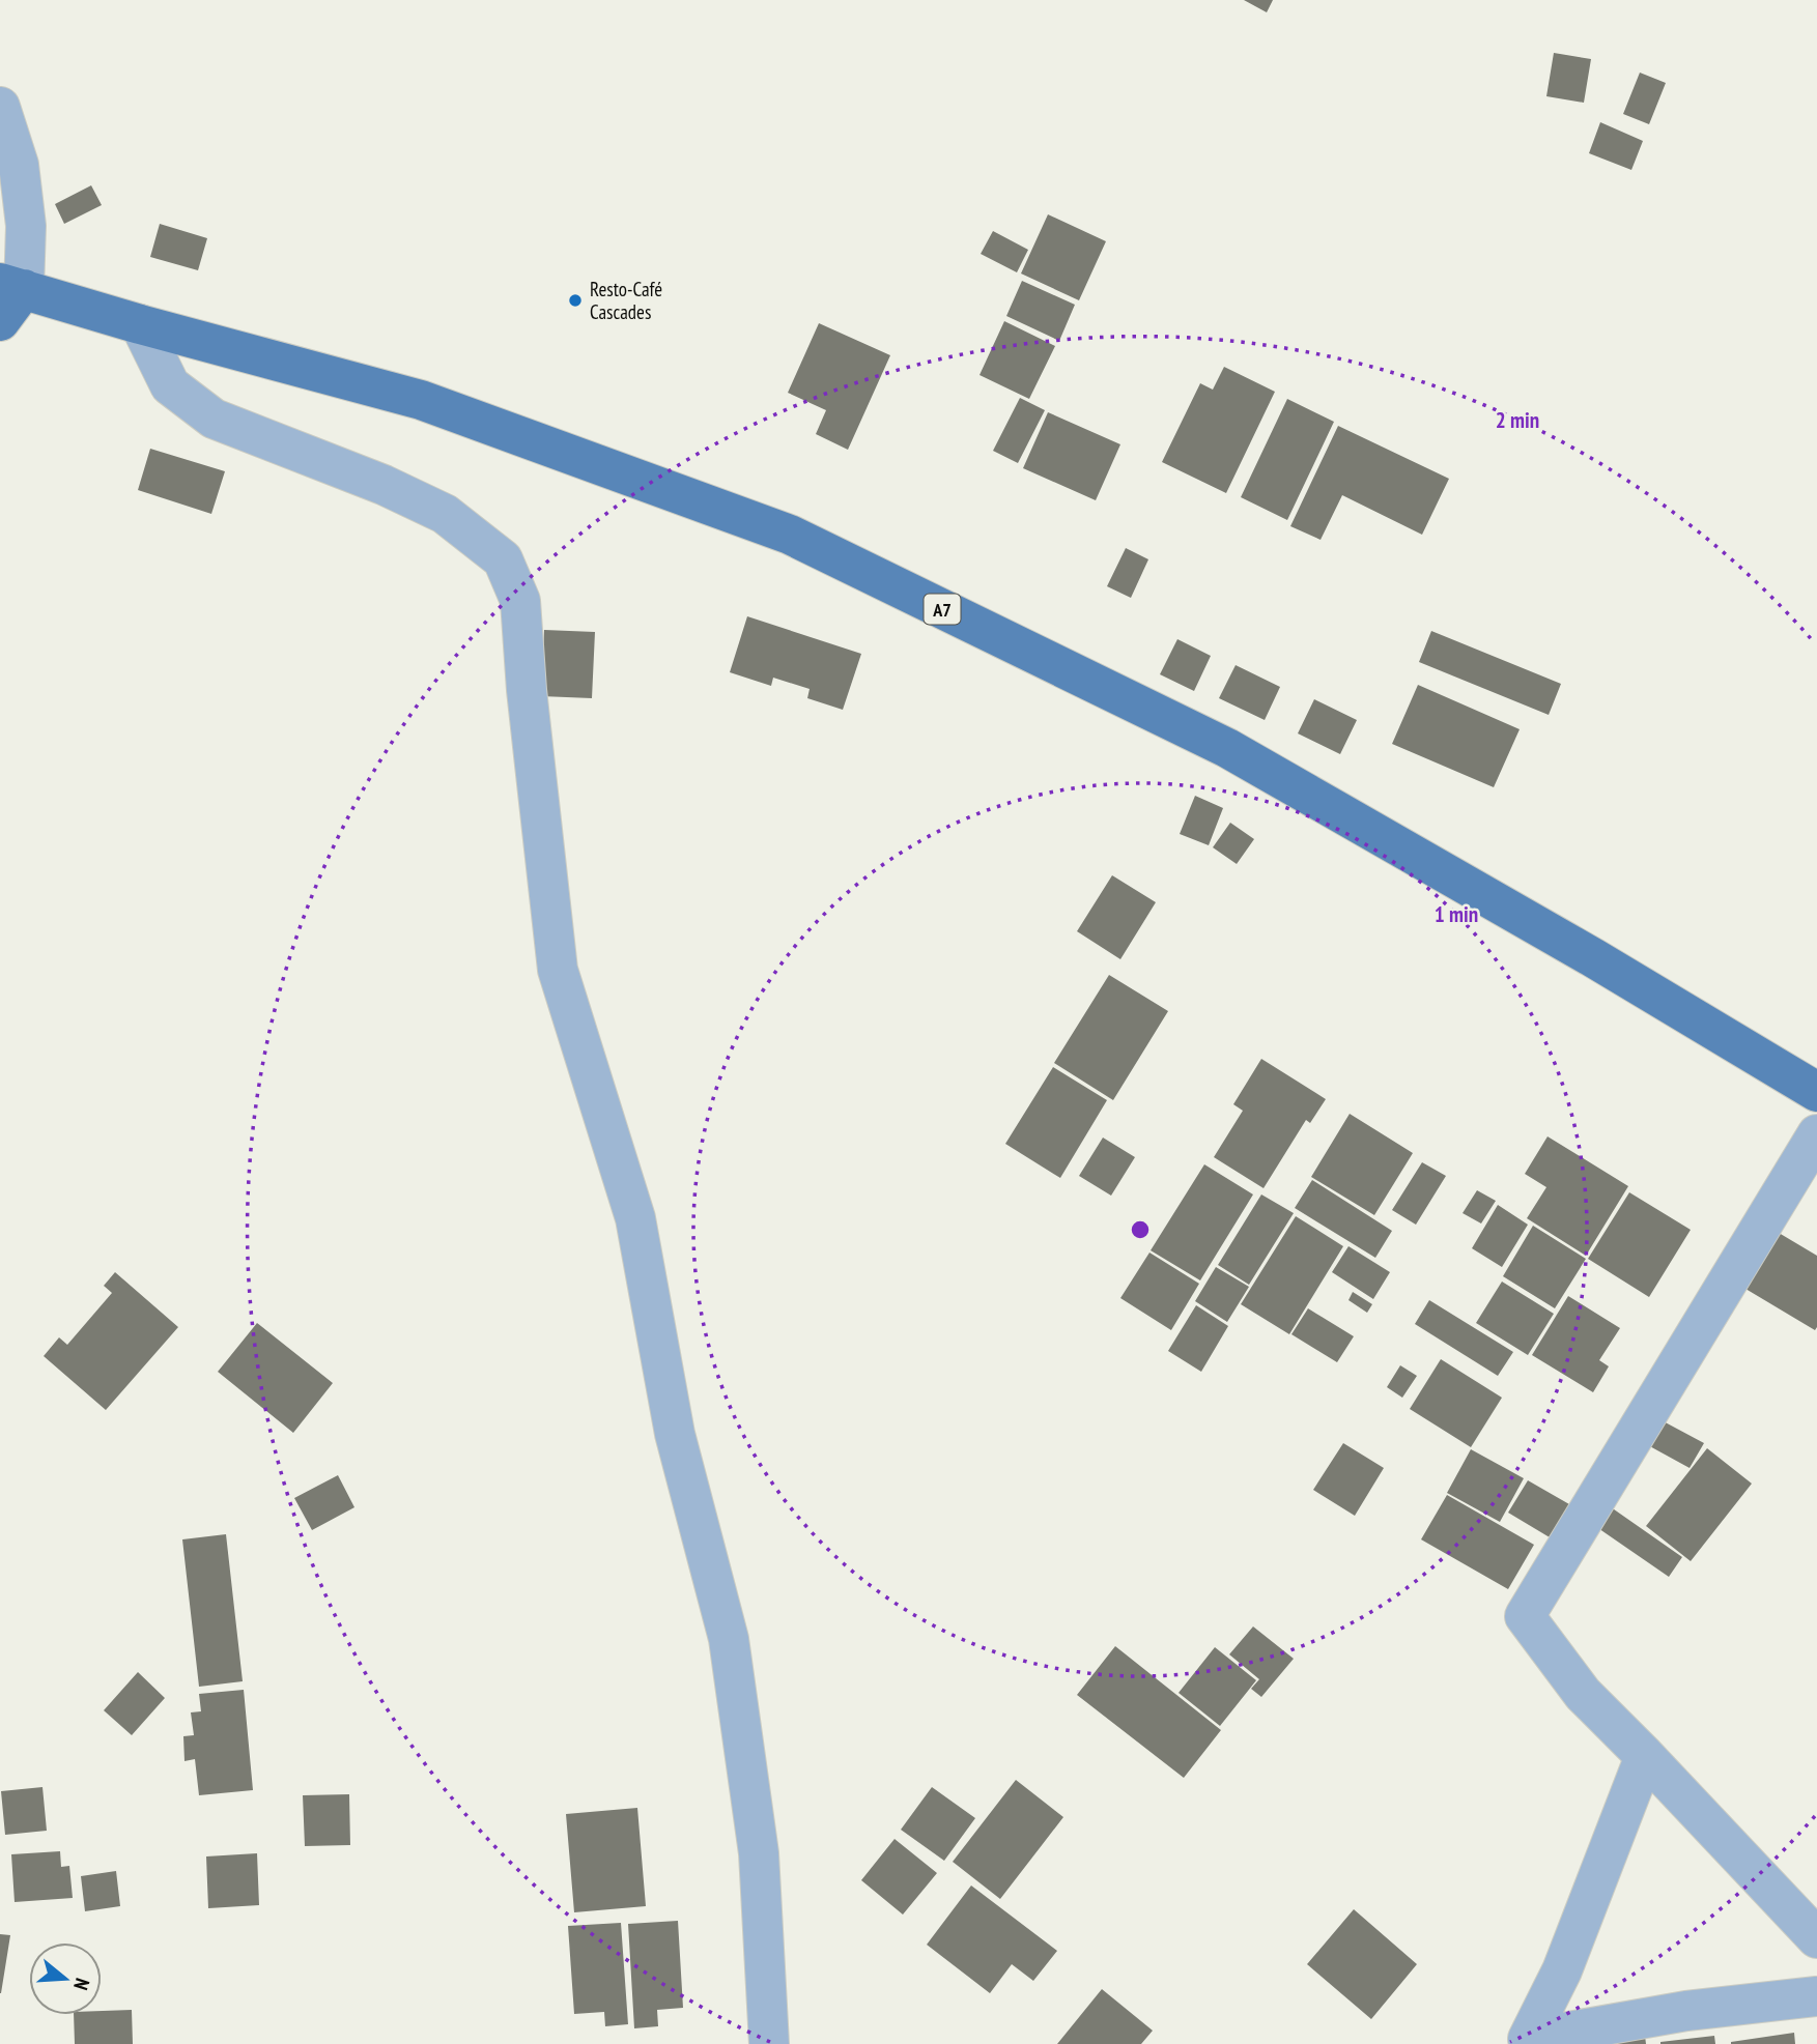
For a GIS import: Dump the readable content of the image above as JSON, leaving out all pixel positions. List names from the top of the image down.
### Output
{
  "streets": {
    "main road": ["A7"]
  },
  "places": ["Resto-Café Cascades"],
  "north": "right",
  "rings": ["2 min", "1 min"]
}
